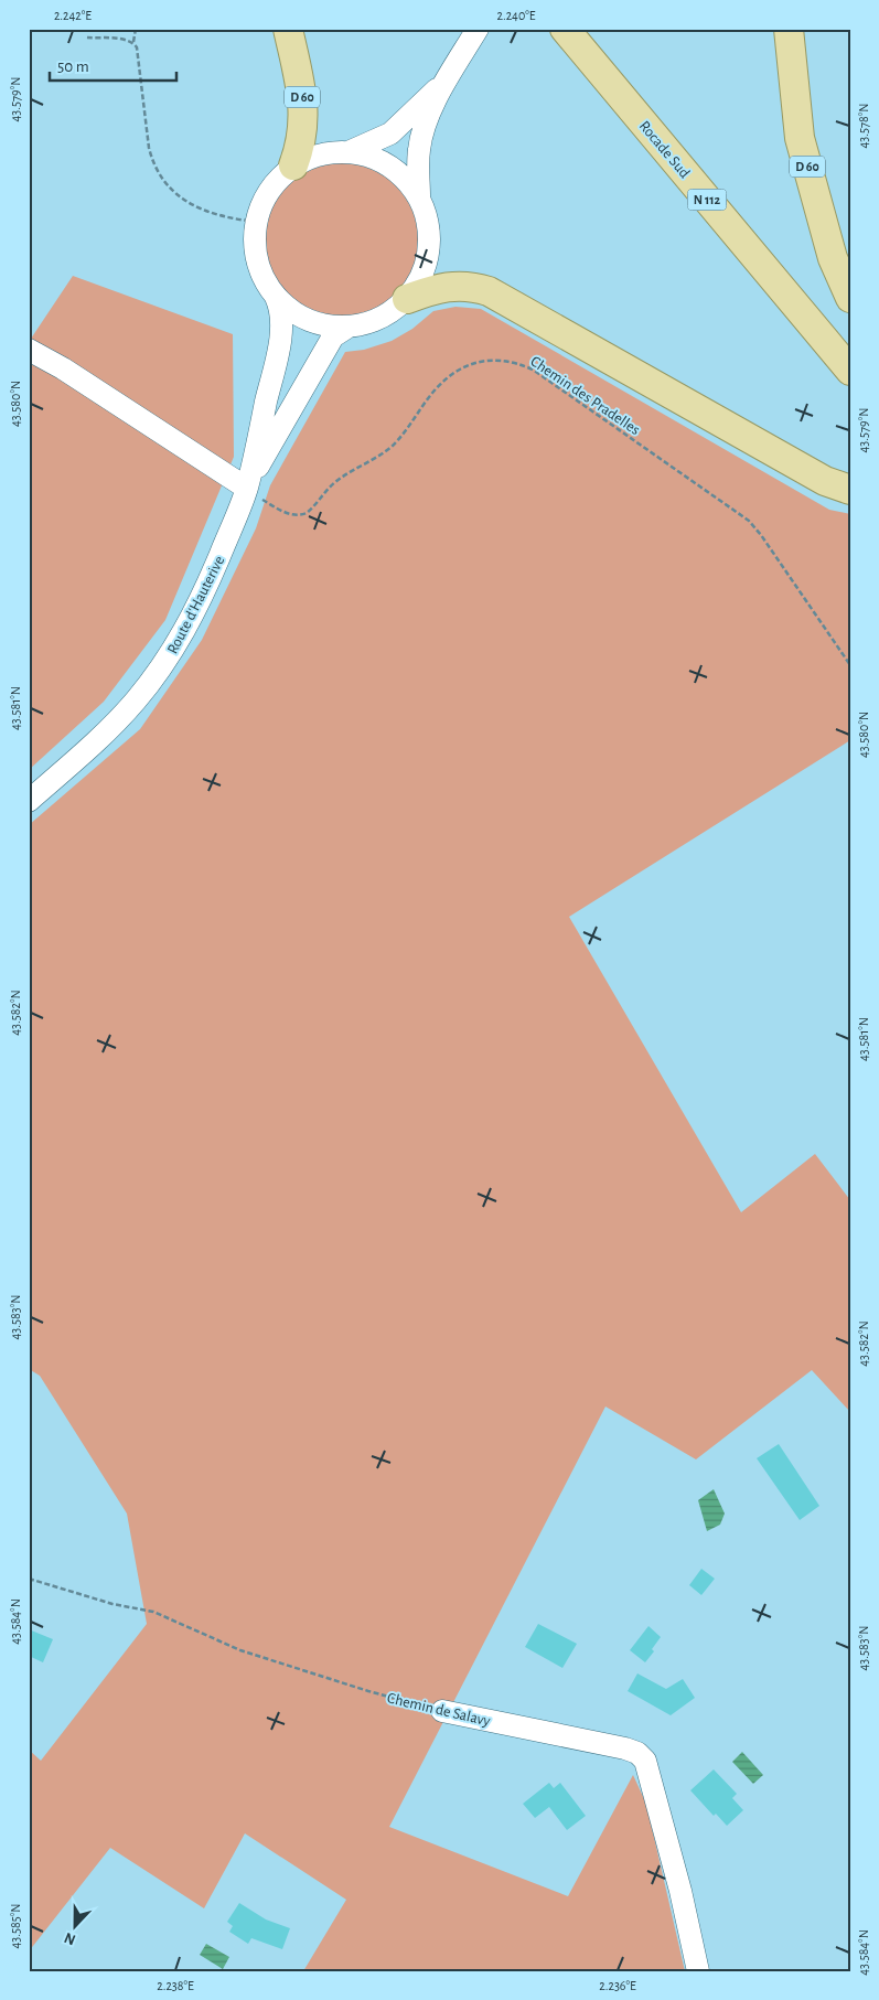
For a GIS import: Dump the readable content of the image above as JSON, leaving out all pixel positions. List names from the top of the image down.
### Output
{
  "streets": {
    "main road": ["D 60", "Rocade Sud", "N 112"],
    "street": ["Route d'Hauterive", "Chemin de Salavy"],
    "path": ["Chemin des Pradelles"]
  },
  "crossings": [
    ["D 60", "Route d'Hauterive"],
    ["Chemin des Pradelles", "Route d'Hauterive"]
  ],
  "scale_bar": "50 m",
  "north": "bottom",
  "coordinates": [
    "2.242°E",
    "2.240°E",
    "43.579°N",
    "43.578°N",
    "43.580°N",
    "43.581°N",
    "43.582°N",
    "43.583°N",
    "43.584°N",
    "43.585°N",
    "2.238°E",
    "2.236°E"
  ]
}
